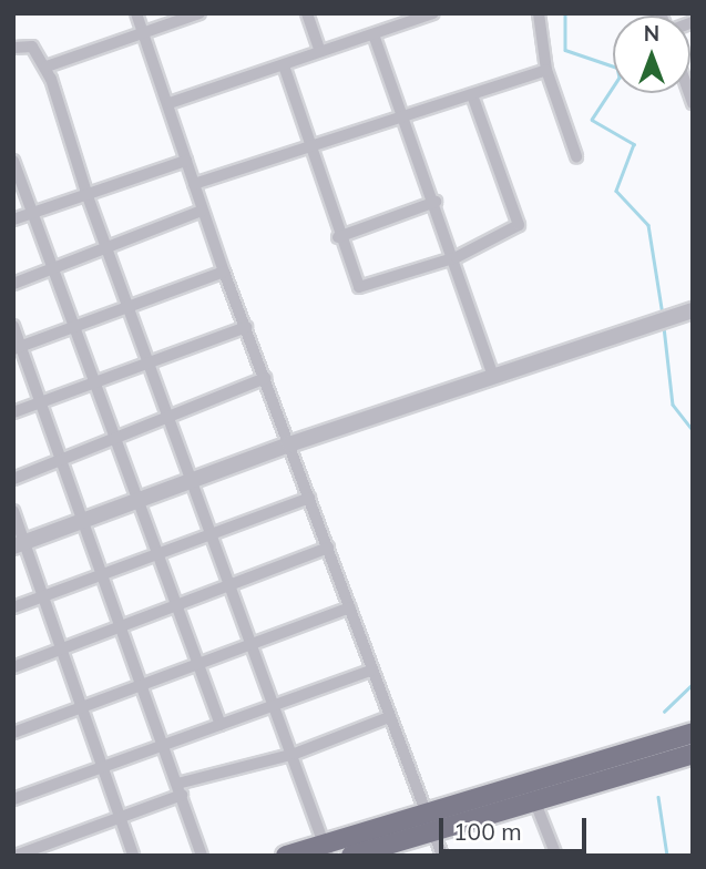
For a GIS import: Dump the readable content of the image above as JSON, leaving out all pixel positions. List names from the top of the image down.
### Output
{
  "scale_bar": "100 m",
  "north": "top"
}
